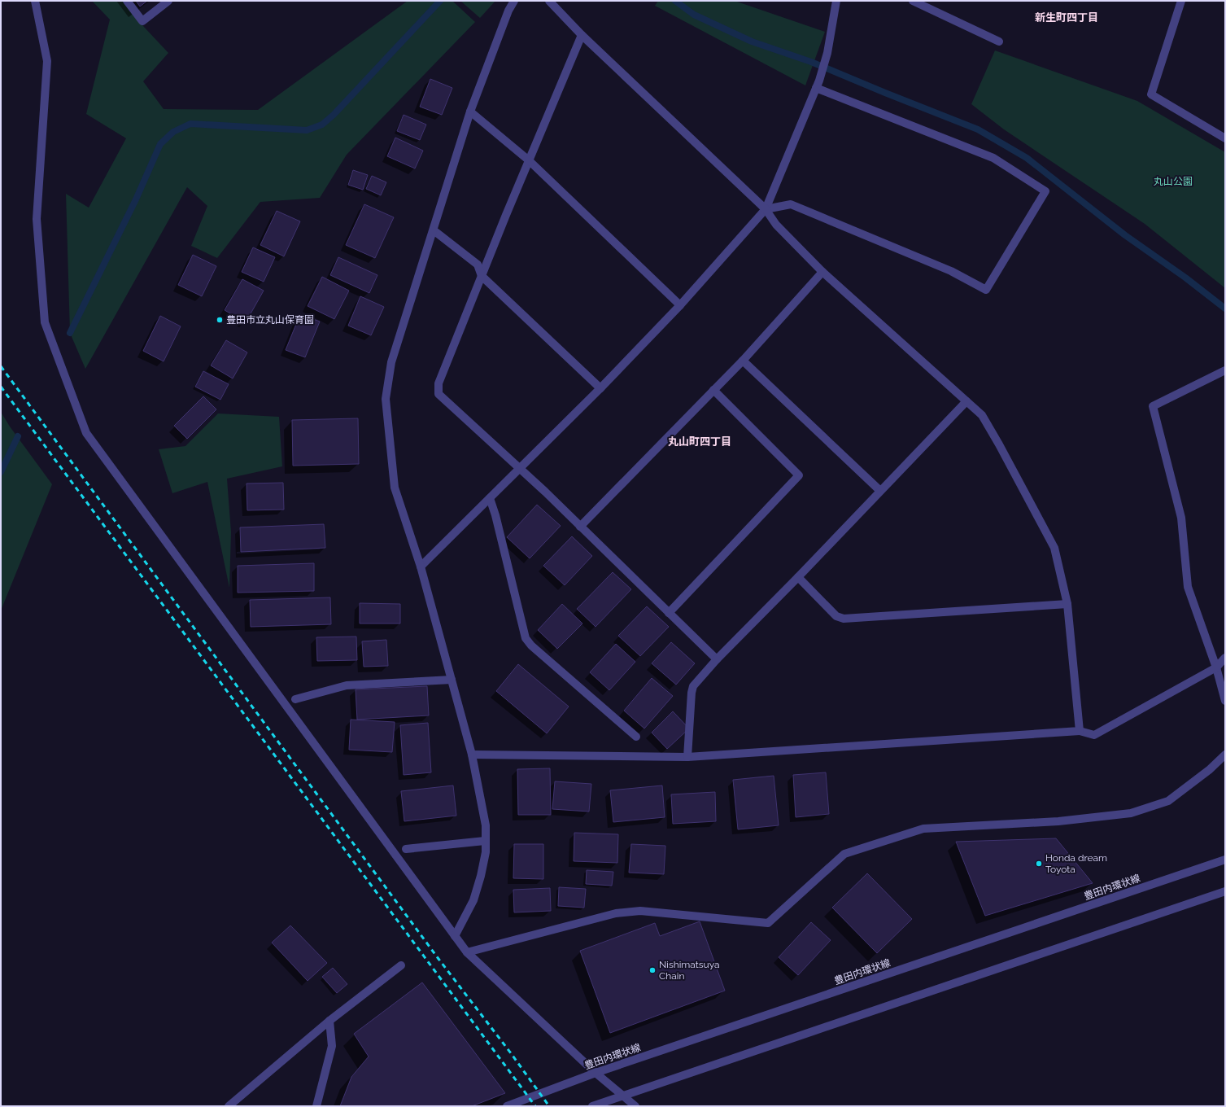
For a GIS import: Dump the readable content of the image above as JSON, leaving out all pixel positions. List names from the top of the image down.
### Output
{
  "streets": {
    "street": ["豊田内環状線"]
  },
  "districts": ["新生町四丁目", "丸山町四丁目"],
  "parks": ["丸山公園"],
  "places": ["豊田市立丸山保育園", "Honda dream Toyota", "Nishimatsuya Chain"]
}
